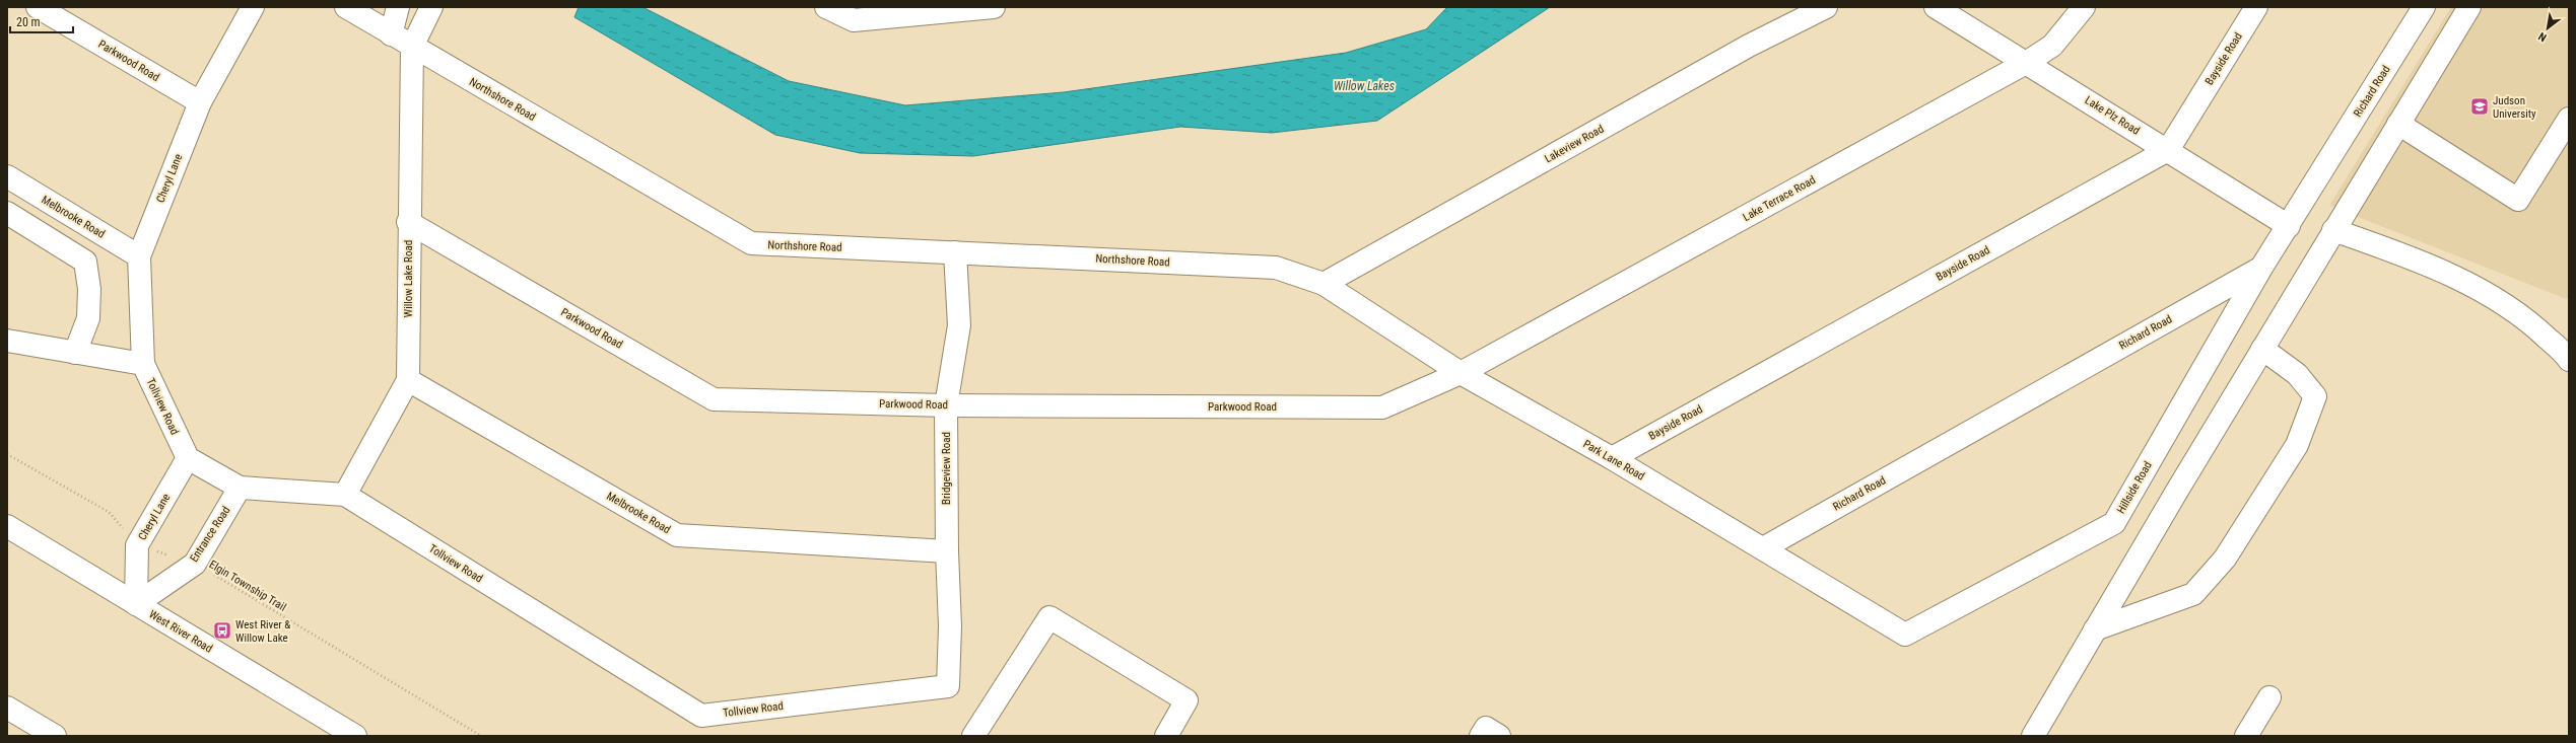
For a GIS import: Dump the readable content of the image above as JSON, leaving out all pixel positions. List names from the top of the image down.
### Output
{
  "streets": {
    "main road": [
      "Bayside Road",
      "Parkwood Road",
      "Richard Road",
      "Northshore Road",
      "Lake Plz Road",
      "Lakeview Road",
      "Cheryl Lane",
      "Lake Terrace Road",
      "Melbrooke Road",
      "Willow Lake Road",
      "Tollview Road",
      "Park Lane Road",
      "Bridgeview Road",
      "Hillside Road",
      "Entrance Road",
      "West River Road"
    ],
    "path": ["Elgin Township Trail"]
  },
  "crossings": [
    ["Bayside Road", "Lake Plz Road"],
    ["Bayside Road", "Park Lane Road"],
    ["Parkwood Road", "Cheryl Lane"],
    ["Parkwood Road", "Lake Terrace Road"],
    ["Parkwood Road", "Willow Lake Road"],
    ["Parkwood Road", "Park Lane Road"],
    ["Parkwood Road", "Bridgeview Road"],
    ["Richard Road", "Lake Plz Road"],
    ["Richard Road", "Park Lane Road"],
    ["Richard Road", "Hillside Road"],
    ["Northshore Road", "Lakeview Road"],
    ["Northshore Road", "Willow Lake Road"],
    ["Northshore Road", "Park Lane Road"],
    ["Northshore Road", "Bridgeview Road"],
    ["Lake Plz Road", "Lake Terrace Road"],
    ["Lakeview Road", "Park Lane Road"],
    ["Cheryl Lane", "Melbrooke Road"],
    ["Cheryl Lane", "Tollview Road"],
    ["Cheryl Lane", "Entrance Road"],
    ["Cheryl Lane", "Elgin Township Trail"],
    ["Cheryl Lane", "West River Road"],
    ["Lake Terrace Road", "Park Lane Road"],
    ["Melbrooke Road", "Willow Lake Road"],
    ["Melbrooke Road", "Bridgeview Road"],
    ["Willow Lake Road", "Tollview Road"],
    ["Tollview Road", "Bridgeview Road"],
    ["Tollview Road", "Entrance Road"],
    ["Park Lane Road", "Hillside Road"],
    ["Entrance Road", "Elgin Township Trail"],
    ["Entrance Road", "West River Road"]
  ],
  "water": ["Willow Lakes"],
  "places": {
    "school or university": ["Judson University"],
    "bus stop": ["West River & Willow Lake"]
  },
  "scale_bar": "20 m",
  "north": "bottom left"
}
